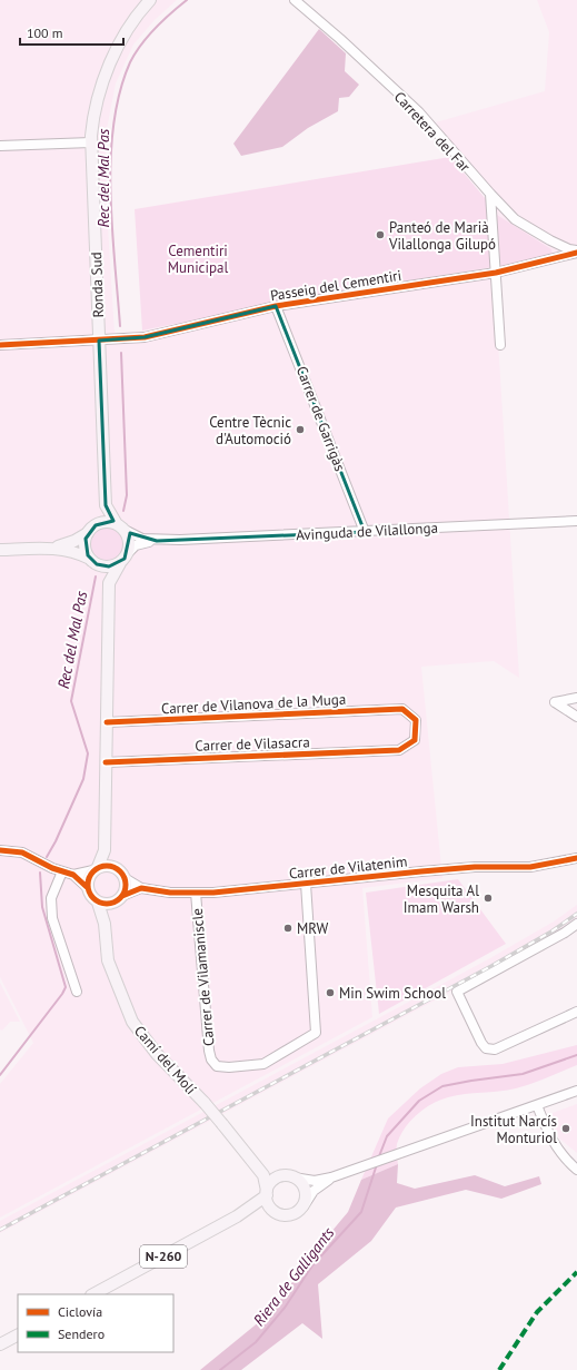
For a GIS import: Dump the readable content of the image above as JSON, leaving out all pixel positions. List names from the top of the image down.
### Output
{
  "streets": {
    "main road": ["Ronda Sud", "Camí del Molí", "N-260"],
    "street": [
      "Carretera del Far",
      "Passeig del Cementiri",
      "Carrer de Garrigàs",
      "Avinguda de Vilallonga",
      "Carrer de Vilanova de la Muga",
      "Carrer de Vilasacra",
      "Carrer de Vilatenim",
      "Carrer de Vilamaniscle"
    ]
  },
  "crossings": [
    ["Carretera del Far", "Passeig del Cementiri"],
    ["Ronda Sud", "Passeig del Cementiri"],
    ["Ronda Sud", "Avinguda de Vilallonga"],
    ["Passeig del Cementiri", "Carrer de Garrigàs"],
    ["Carrer de Garrigàs", "Avinguda de Vilallonga"],
    ["Carrer de Vilanova de la Muga", "Carrer de Vilasacra"],
    ["Carrer de Vilatenim", "Carrer de Vilamaniscle"],
    ["Carrer de Vilatenim", "Camí del Molí"],
    ["Camí del Molí", "N-260"]
  ],
  "water": ["Rec del Mal Pas", "Riera de Galligants"],
  "parks": ["Cementiri Municipal"],
  "places": [
    "Panteó de Marià Vilallonga Gilupó",
    "Centre Tècnic d'Automoció",
    "Mesquita Al Imam Warsh",
    "MRW",
    "Min Swim School",
    "Institut Narcís Monturiol"
  ],
  "legend": ["Ciclovía", "Sendero"],
  "scale_bar": "100 m"
}
